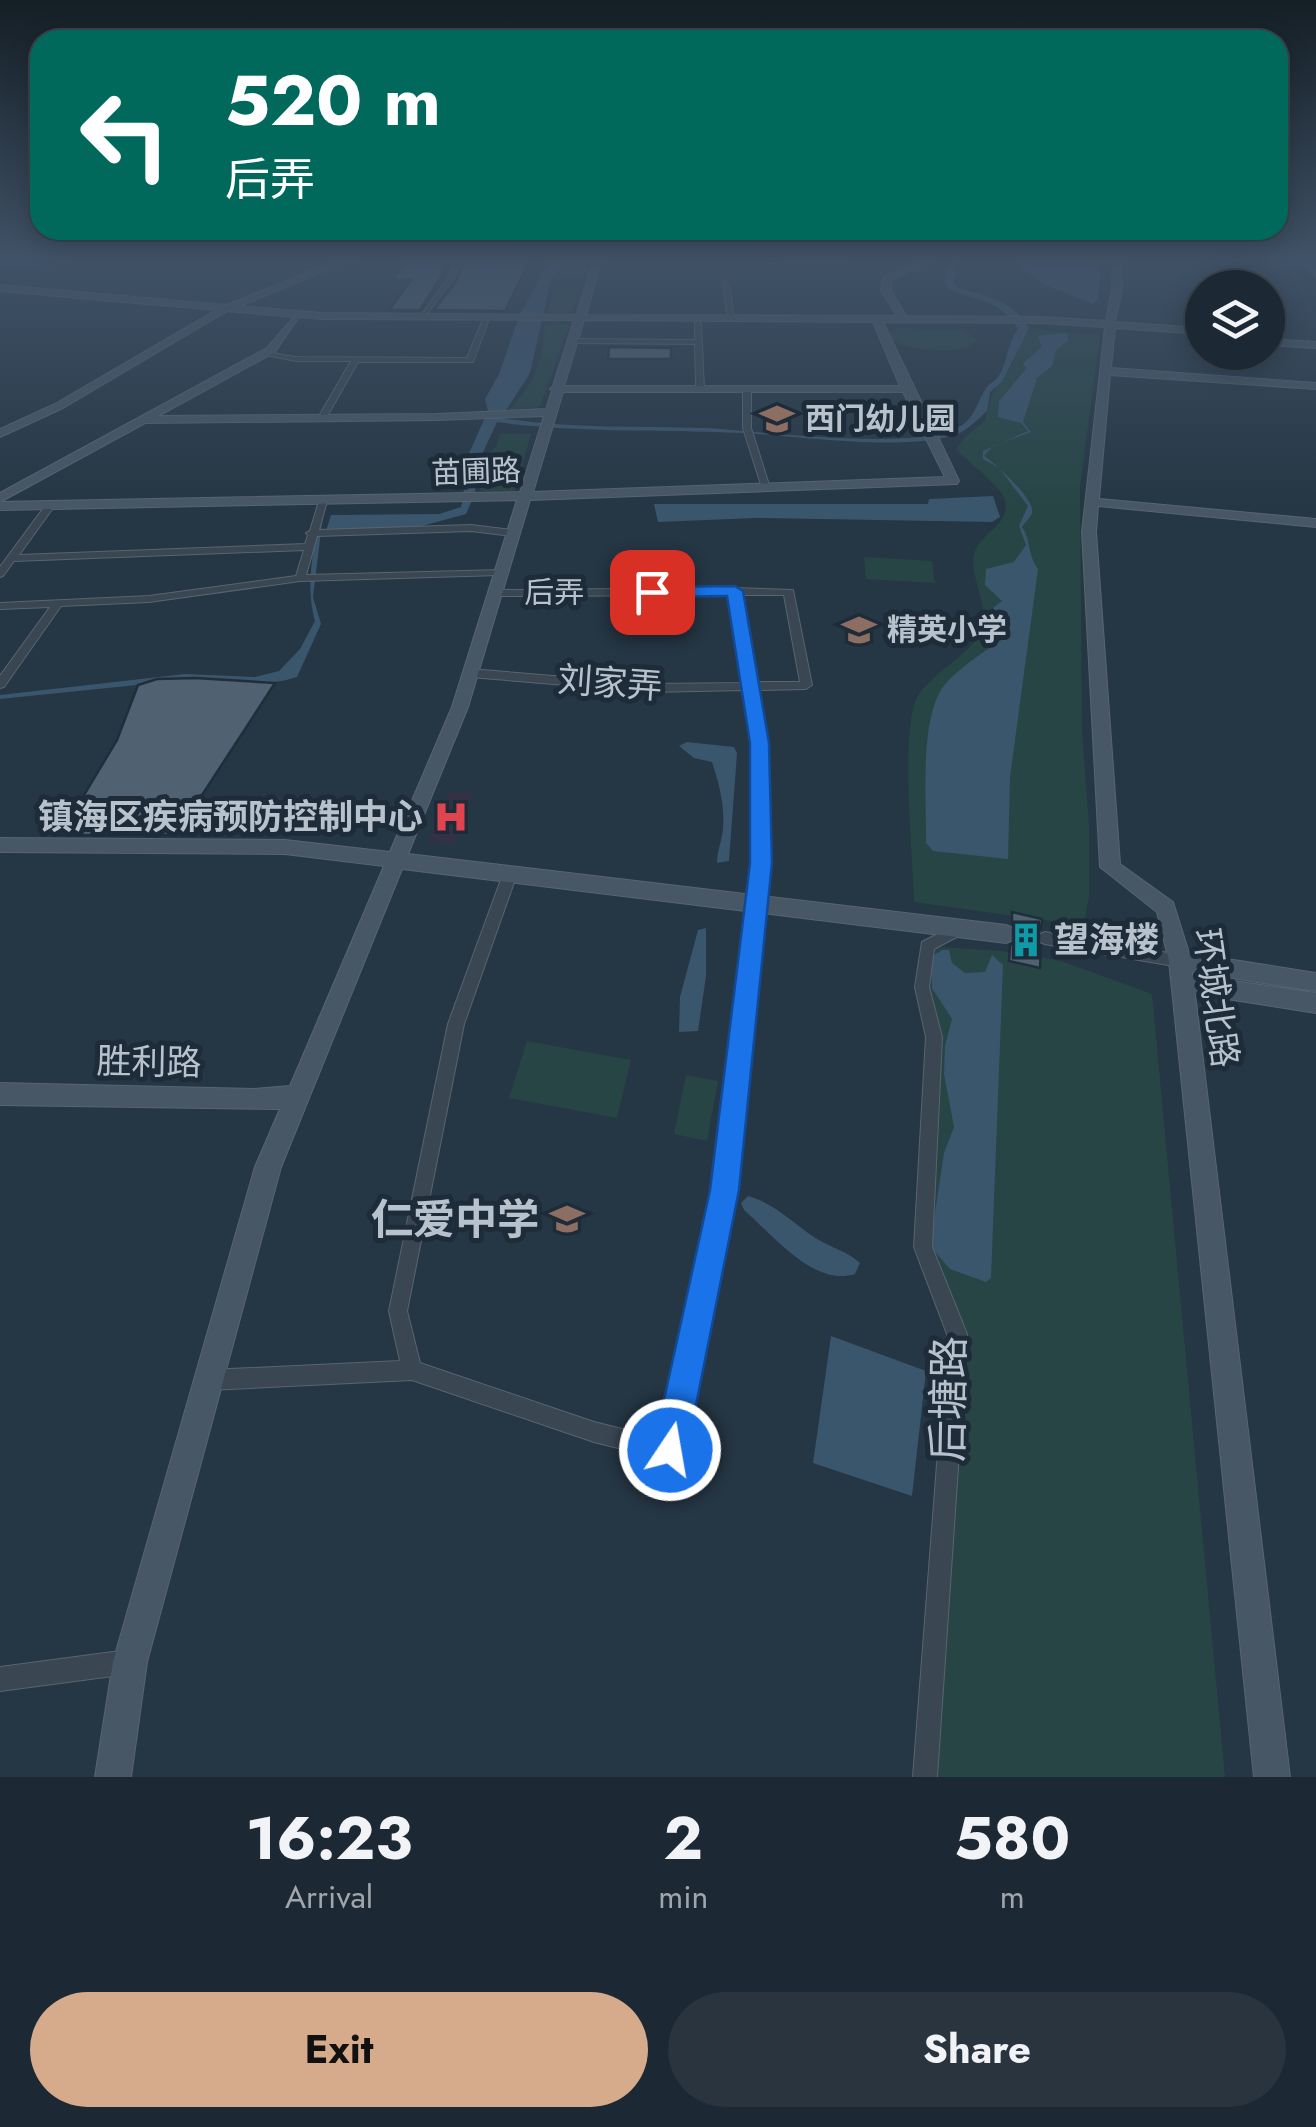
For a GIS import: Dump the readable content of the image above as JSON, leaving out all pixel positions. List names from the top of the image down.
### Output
{
  "streets": {
    "street": [
      "苗圃路",
      "后弄",
      "刘家弄",
      "环城北路",
      "胜利路",
      "后塘路"
    ]
  },
  "crossings": [
    ["后弄", "刘家弄"]
  ],
  "places": {
    "school or university": ["西门幼儿园", "精英小学", "仁爱中学"],
    "hospital": ["镇海区疾病预防控制中心"],
    "building": ["望海楼"]
  },
  "page": {
    "turn": ["520 m", "后弄"],
    "eta": [
      "16:23",
      "Arrival",
      "2",
      "min",
      "580",
      "m"
    ],
    "buttons": ["Exit", "Share"]
  }
}
